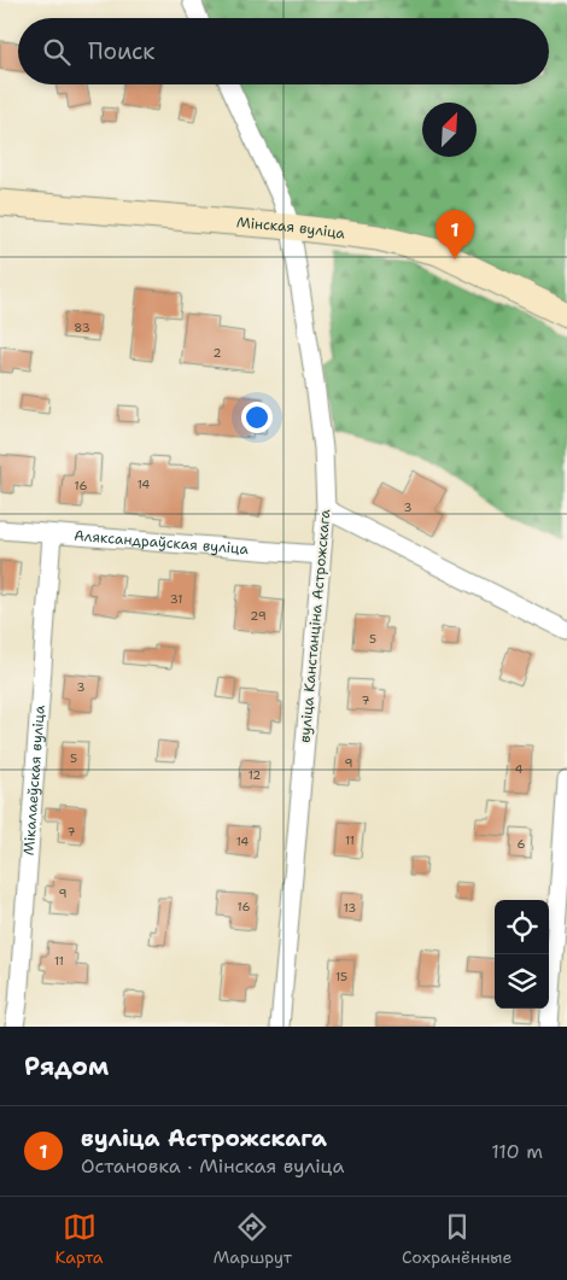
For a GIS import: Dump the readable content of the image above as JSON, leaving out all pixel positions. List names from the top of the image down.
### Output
{
  "streets": {
    "main road": ["Мінская вуліца"],
    "street": ["Аляксандраўская вуліца", "вуліца Канстанціна Астрожскага", "Мікалаеўская вуліца"]
  },
  "crossings": [
    ["Мінская вуліца", "вуліца Канстанціна Астрожскага"],
    ["Аляксандраўская вуліца", "вуліца Канстанціна Астрожскага"],
    ["Аляксандраўская вуліца", "Мікалаеўская вуліца"]
  ],
  "house_numbers": [
    "83",
    "2",
    "14",
    "16",
    "3",
    "31",
    "29",
    "5",
    "3",
    "7",
    "5",
    "9",
    "4",
    "12",
    "7",
    "11",
    "14",
    "6",
    "9",
    "16",
    "13",
    "11",
    "15"
  ],
  "north": "top right",
  "page": {
    "search": "Поиск",
    "pins": "1",
    "heading": "Рядом",
    "list": [
      {
        "mark": "1",
        "name": "вуліца Астрожскага",
        "note": "Остановка · Мінская вуліца",
        "value": "110 m"
      }
    ],
    "nav": ["Карта", "Маршрут", "Сохранённые"]
  }
}
